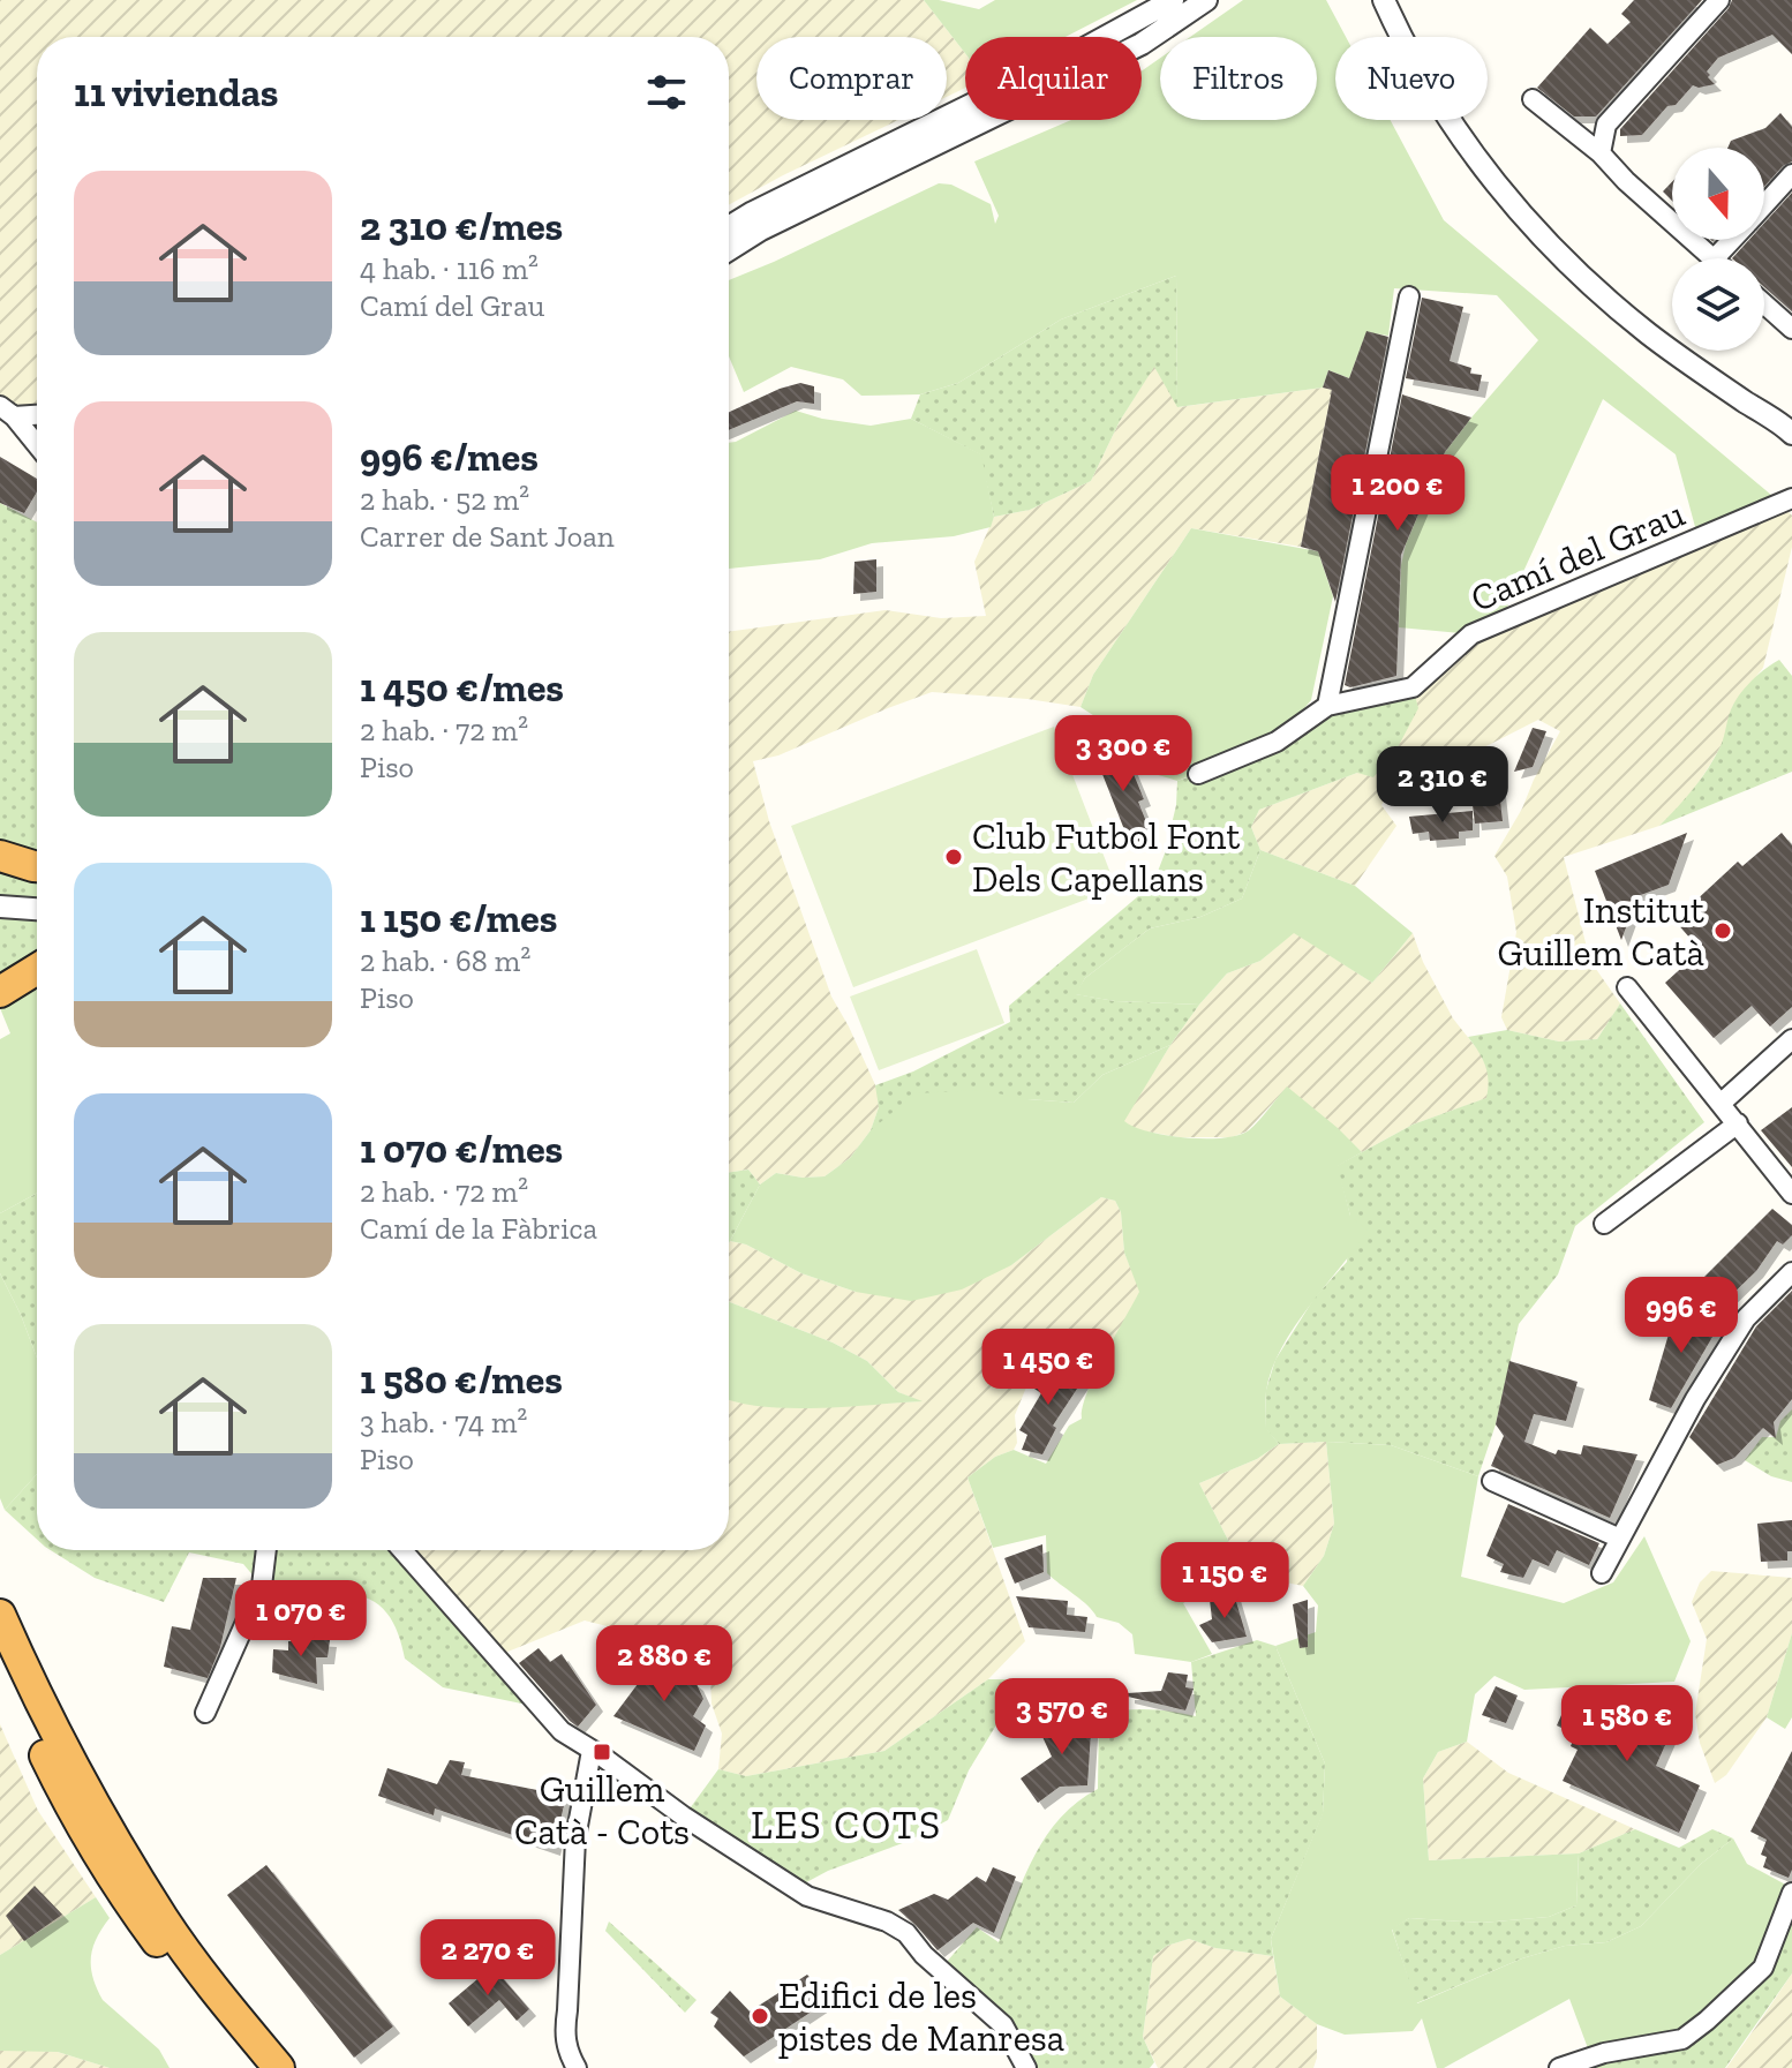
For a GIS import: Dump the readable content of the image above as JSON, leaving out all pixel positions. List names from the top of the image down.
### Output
{
  "streets": {
    "street": ["Camí del Grau"]
  },
  "districts": ["LES COTS"],
  "places": {
    "other": ["Club Futbol Font Dels Capellans", "Institut Guillem Catà", "Edifici de les pistes de Manresa"],
    "transit": ["Guillem Catà - Cots"]
  },
  "north": "bottom",
  "page": {
    "chip": [
      "Comprar",
      "Alquilar",
      "Filtros",
      "Nuevo"
    ],
    "heading": "11 viviendas",
    "list": [
      {
        "name": "2 310 €/mes",
        "note": "4 hab. · 116 m² · Camí del Grau"
      },
      {
        "name": "996 €/mes",
        "note": "2 hab. · 52 m² · Carrer de Sant Joan"
      },
      {
        "name": "1 450 €/mes",
        "note": "2 hab. · 72 m² · Piso"
      },
      {
        "name": "1 150 €/mes",
        "note": "2 hab. · 68 m² · Piso"
      },
      {
        "name": "1 070 €/mes",
        "note": "2 hab. · 72 m² · Camí de la Fàbrica"
      },
      {
        "name": "1 580 €/mes",
        "note": "3 hab. · 74 m² · Piso"
      }
    ],
    "price": [
      "1 200 €",
      "3 300 €",
      "2 310 €",
      "996 €",
      "1 450 €",
      "1 150 €",
      "1 070 €",
      "2 880 €",
      "3 570 €",
      "1 580 €",
      "2 270 €"
    ]
  }
}
